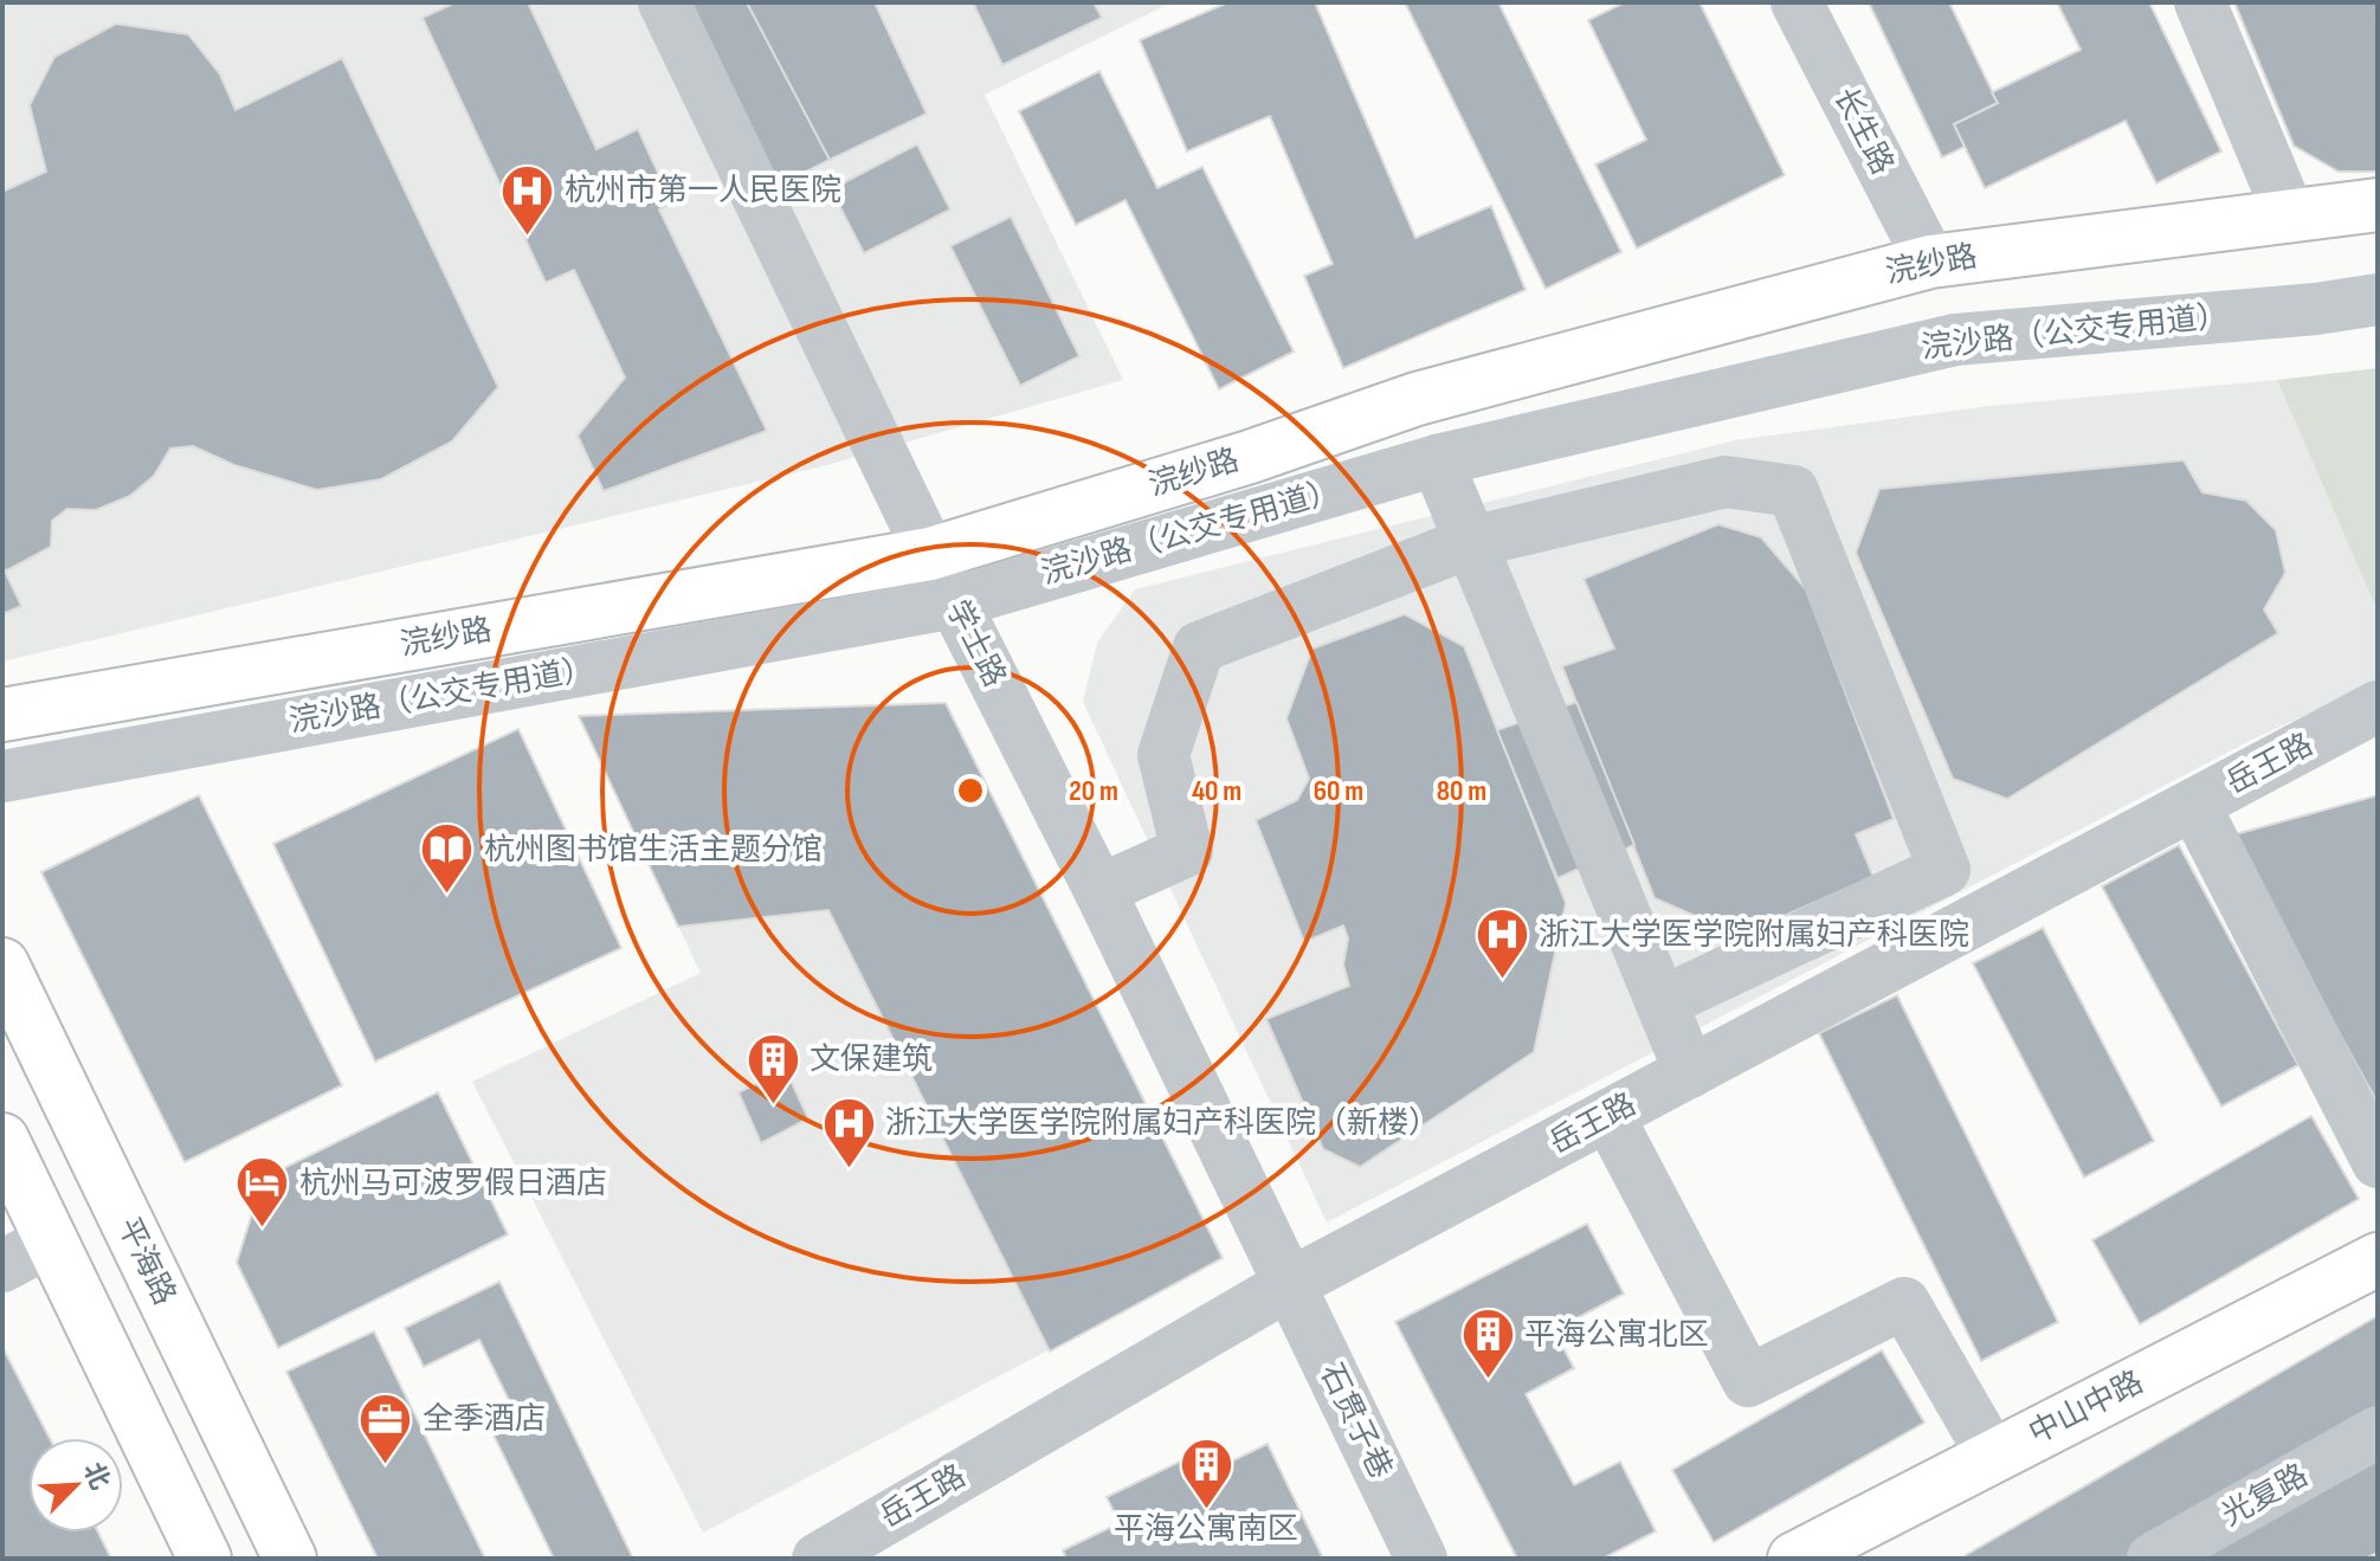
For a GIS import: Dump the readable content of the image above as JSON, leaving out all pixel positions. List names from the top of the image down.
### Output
{
  "streets": {
    "main road": ["浣纱路", "平海路", "中山中路"],
    "street": [
      "长生路",
      "浣沙路（公交专用道）",
      "学士路",
      "岳王路",
      "石贯子巷",
      "光复路"
    ]
  },
  "crossings": [
    ["长生路", "浣纱路"],
    ["浣纱路", "学士路"],
    ["浣沙路（公交专用道）", "学士路"],
    ["学士路", "岳王路"],
    ["学士路", "石贯子巷"],
    ["岳王路", "石贯子巷"]
  ],
  "places": {
    "hospital": ["杭州市第一人民医院", "浙江大学医学院附属妇产科医院", "浙江大学医学院附属妇产科医院（新楼）"],
    "library": ["杭州图书馆生活主题分馆"],
    "building": ["文保建筑", "平海公寓北区", "平海公寓南区"],
    "hotel": ["杭州马可波罗假日酒店"],
    "office": ["全季酒店"]
  },
  "north": "top right",
  "rings": [
    "20 m",
    "40 m",
    "60 m",
    "80 m"
  ]
}
